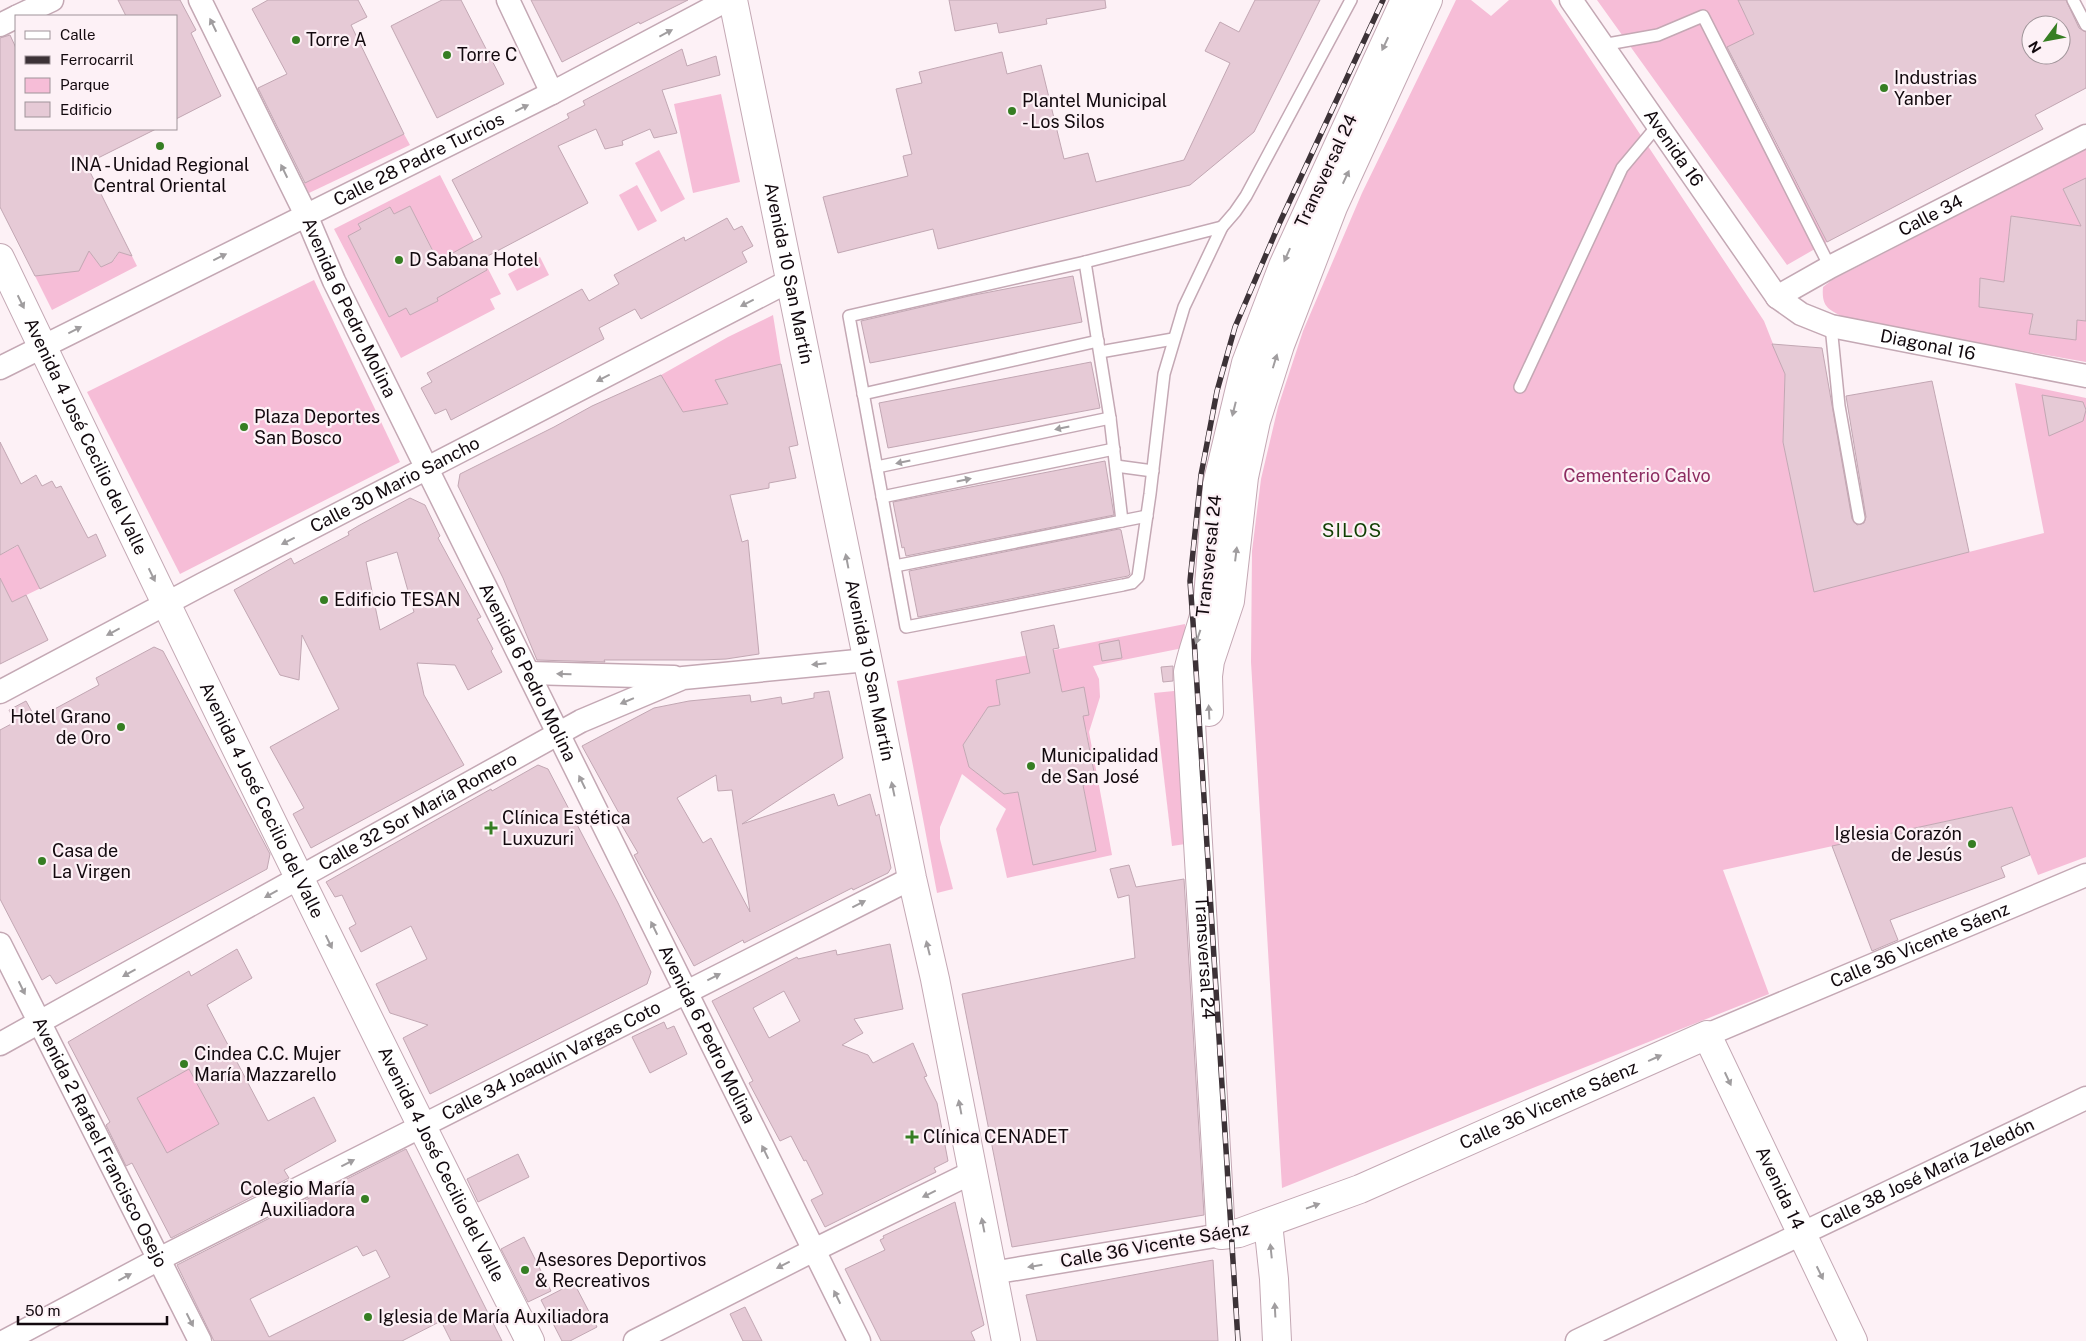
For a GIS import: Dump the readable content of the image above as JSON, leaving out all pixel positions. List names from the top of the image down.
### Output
{
  "streets": {
    "street": [
      "Avenida 16",
      "Calle 28 Padre Turcios",
      "Transversal 24",
      "Calle 34",
      "Avenida 10 San Martín",
      "Avenida 6 Pedro Molina",
      "Diagonal 16",
      "Avenida 4 José Cecilio del Valle",
      "Calle 30 Mario Sancho",
      "Calle 32 Sor María Romero",
      "Calle 36 Vicente Sáenz",
      "Calle 34 Joaquín Vargas Coto",
      "Avenida 2 Rafael Francisco Osejo",
      "Calle 38 José María Zeledón",
      "Avenida 14"
    ]
  },
  "crossings": [
    ["Avenida 16", "Calle 34"],
    ["Avenida 16", "Diagonal 16"],
    ["Calle 28 Padre Turcios", "Avenida 6 Pedro Molina"],
    ["Calle 28 Padre Turcios", "Avenida 4 José Cecilio del Valle"],
    ["Transversal 24", "Calle 36 Vicente Sáenz"],
    ["Calle 34", "Diagonal 16"],
    ["Avenida 10 San Martín", "Calle 30 Mario Sancho"],
    ["Avenida 10 San Martín", "Calle 32 Sor María Romero"],
    ["Avenida 10 San Martín", "Calle 36 Vicente Sáenz"],
    ["Avenida 10 San Martín", "Calle 34 Joaquín Vargas Coto"],
    ["Avenida 6 Pedro Molina", "Calle 30 Mario Sancho"],
    ["Avenida 6 Pedro Molina", "Calle 32 Sor María Romero"],
    ["Avenida 6 Pedro Molina", "Calle 34 Joaquín Vargas Coto"],
    ["Avenida 4 José Cecilio del Valle", "Calle 30 Mario Sancho"],
    ["Avenida 4 José Cecilio del Valle", "Calle 32 Sor María Romero"],
    ["Avenida 4 José Cecilio del Valle", "Calle 34 Joaquín Vargas Coto"],
    ["Calle 32 Sor María Romero", "Avenida 2 Rafael Francisco Osejo"],
    ["Calle 36 Vicente Sáenz", "Avenida 14"],
    ["Calle 34 Joaquín Vargas Coto", "Avenida 2 Rafael Francisco Osejo"],
    ["Calle 38 José María Zeledón", "Avenida 14"]
  ],
  "one_way": [
    "Calle 28 Padre Turcios",
    "Avenida 10 San Martín",
    "Avenida 6 Pedro Molina",
    "Avenida 4 José Cecilio del Valle",
    "Calle 30 Mario Sancho",
    "Calle 32 Sor María Romero",
    "Calle 34 Joaquín Vargas Coto",
    "Avenida 2 Rafael Francisco Osejo",
    "Avenida 14"
  ],
  "districts": ["SILOS"],
  "parks": ["Cementerio Calvo"],
  "places": {
    "other": [
      "Torre A",
      "Torre C",
      "Industrias Yanber",
      "Plantel Municipal - Los Silos",
      "INA - Unidad Regional Central Oriental",
      "D Sabana Hotel",
      "Plaza Deportes San Bosco",
      "Edificio TESAN",
      "Hotel Grano de Oro",
      "Municipalidad de San José",
      "Iglesia Corazón de Jesús",
      "Casa de La Virgen",
      "Cindea C.C. Mujer María Mazzarello",
      "Colegio María Auxiliadora",
      "Asesores Deportivos & Recreativos",
      "Iglesia de María Auxiliadora"
    ],
    "health": ["Clínica Estética Luxuzuri", "Clínica CENADET"]
  },
  "legend": [
    "Calle",
    "Ferrocarril",
    "Parque",
    "Edificio"
  ],
  "scale_bar": "50 m",
  "north": "bottom left"
}
